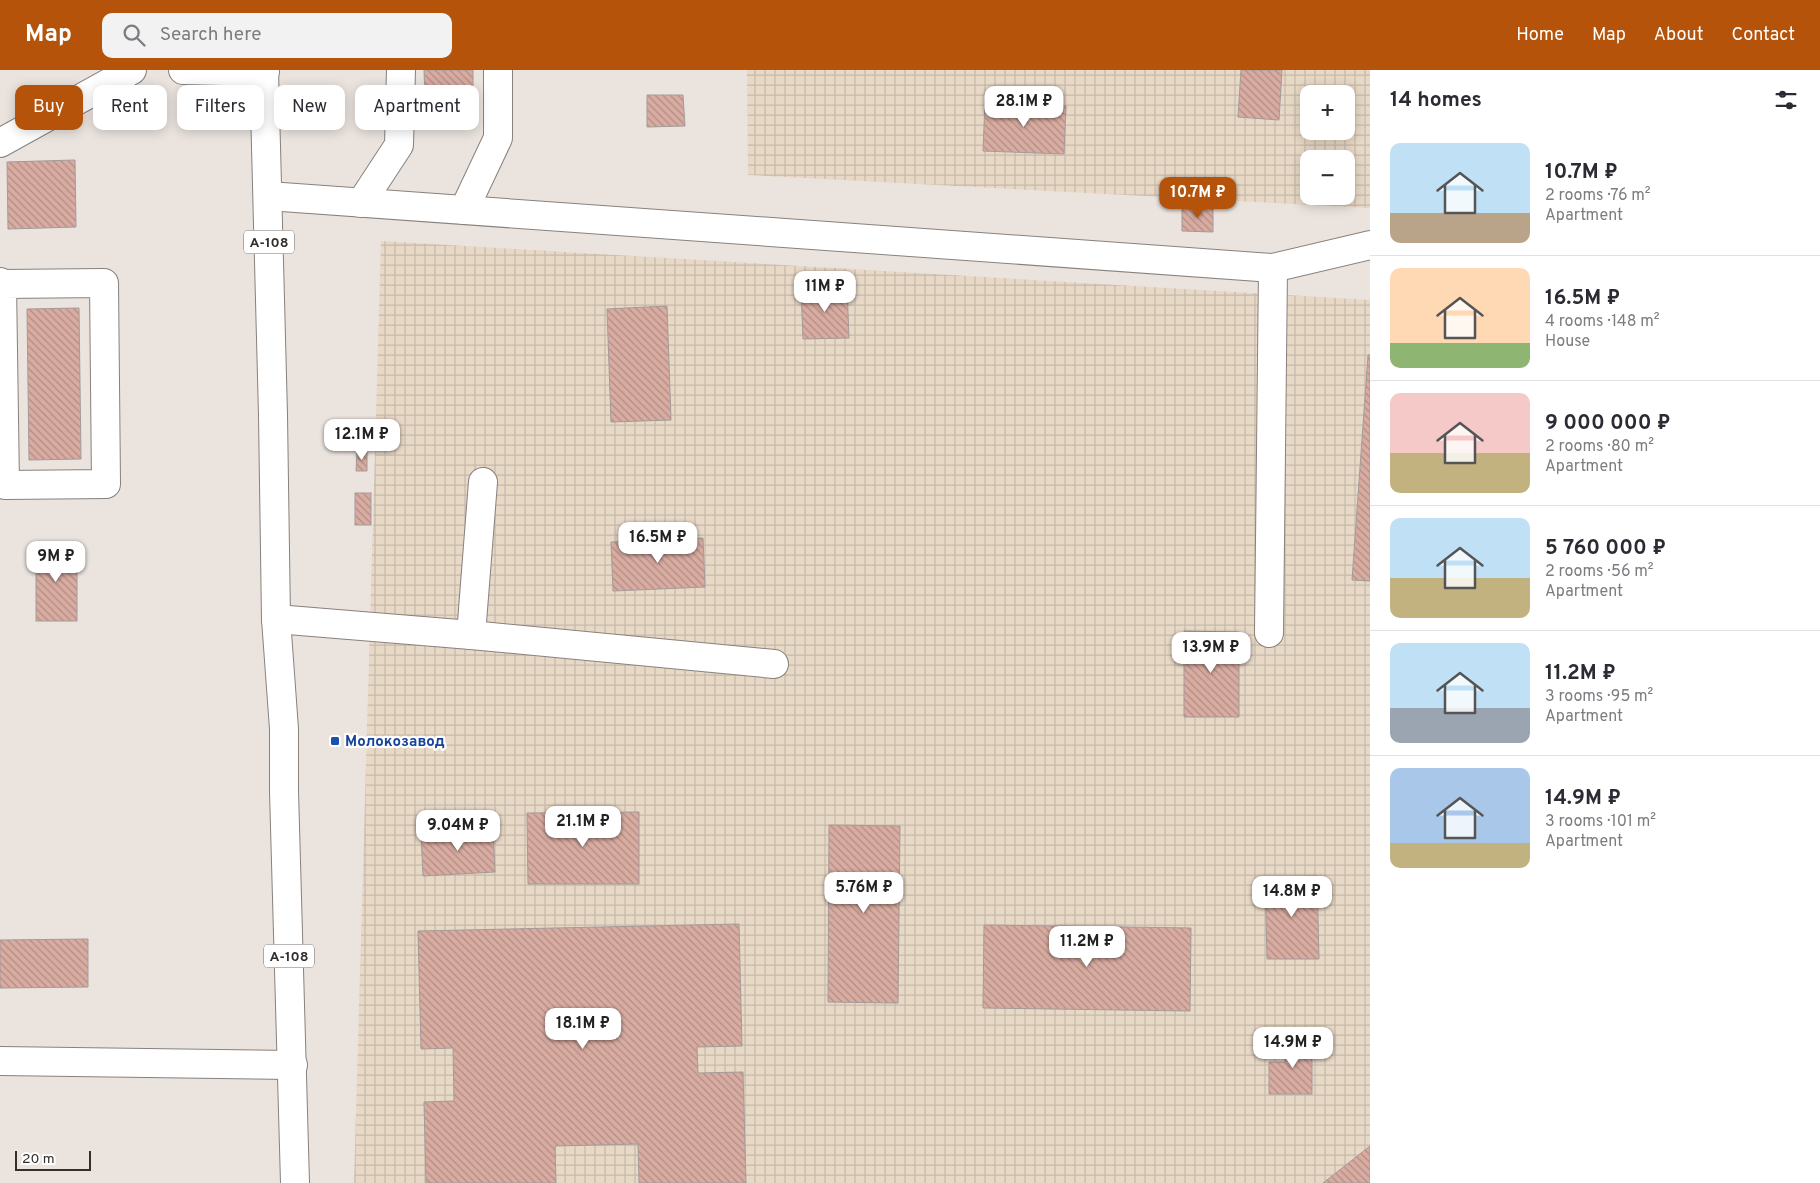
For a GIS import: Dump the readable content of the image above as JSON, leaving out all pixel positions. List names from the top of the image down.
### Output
{
  "streets": {
    "main road": ["А-108"]
  },
  "places": {
    "transit": ["Молокозавод"]
  },
  "scale_bar": "20 m",
  "page": {
    "header": "Map",
    "search": "Search here",
    "nav": [
      "Home",
      "Map",
      "About",
      "Contact"
    ],
    "heading": "14 homes",
    "map_buttons": ["+", "−"],
    "chip": [
      "Buy",
      "Rent",
      "Filters",
      "New",
      "Apartment"
    ],
    "price": [
      "28.1M ₽",
      "10.7M ₽",
      "11M ₽",
      "12.1M ₽",
      "16.5M ₽",
      "9M ₽",
      "13.9M ₽",
      "21.1M ₽",
      "9.04M ₽",
      "5.76M ₽",
      "14.8M ₽",
      "11.2M ₽",
      "18.1M ₽",
      "14.9M ₽"
    ],
    "list": [
      {
        "name": "10.7M ₽",
        "note": "2 rooms · 76 m² · Apartment"
      },
      {
        "name": "16.5M ₽",
        "note": "4 rooms · 148 m² · House"
      },
      {
        "name": "9 000 000 ₽",
        "note": "2 rooms · 80 m² · Apartment"
      },
      {
        "name": "5 760 000 ₽",
        "note": "2 rooms · 56 m² · Apartment"
      },
      {
        "name": "11.2M ₽",
        "note": "3 rooms · 95 m² · Apartment"
      },
      {
        "name": "14.9M ₽",
        "note": "3 rooms · 101 m² · Apartment"
      }
    ],
    "scale": "20 m"
  }
}
